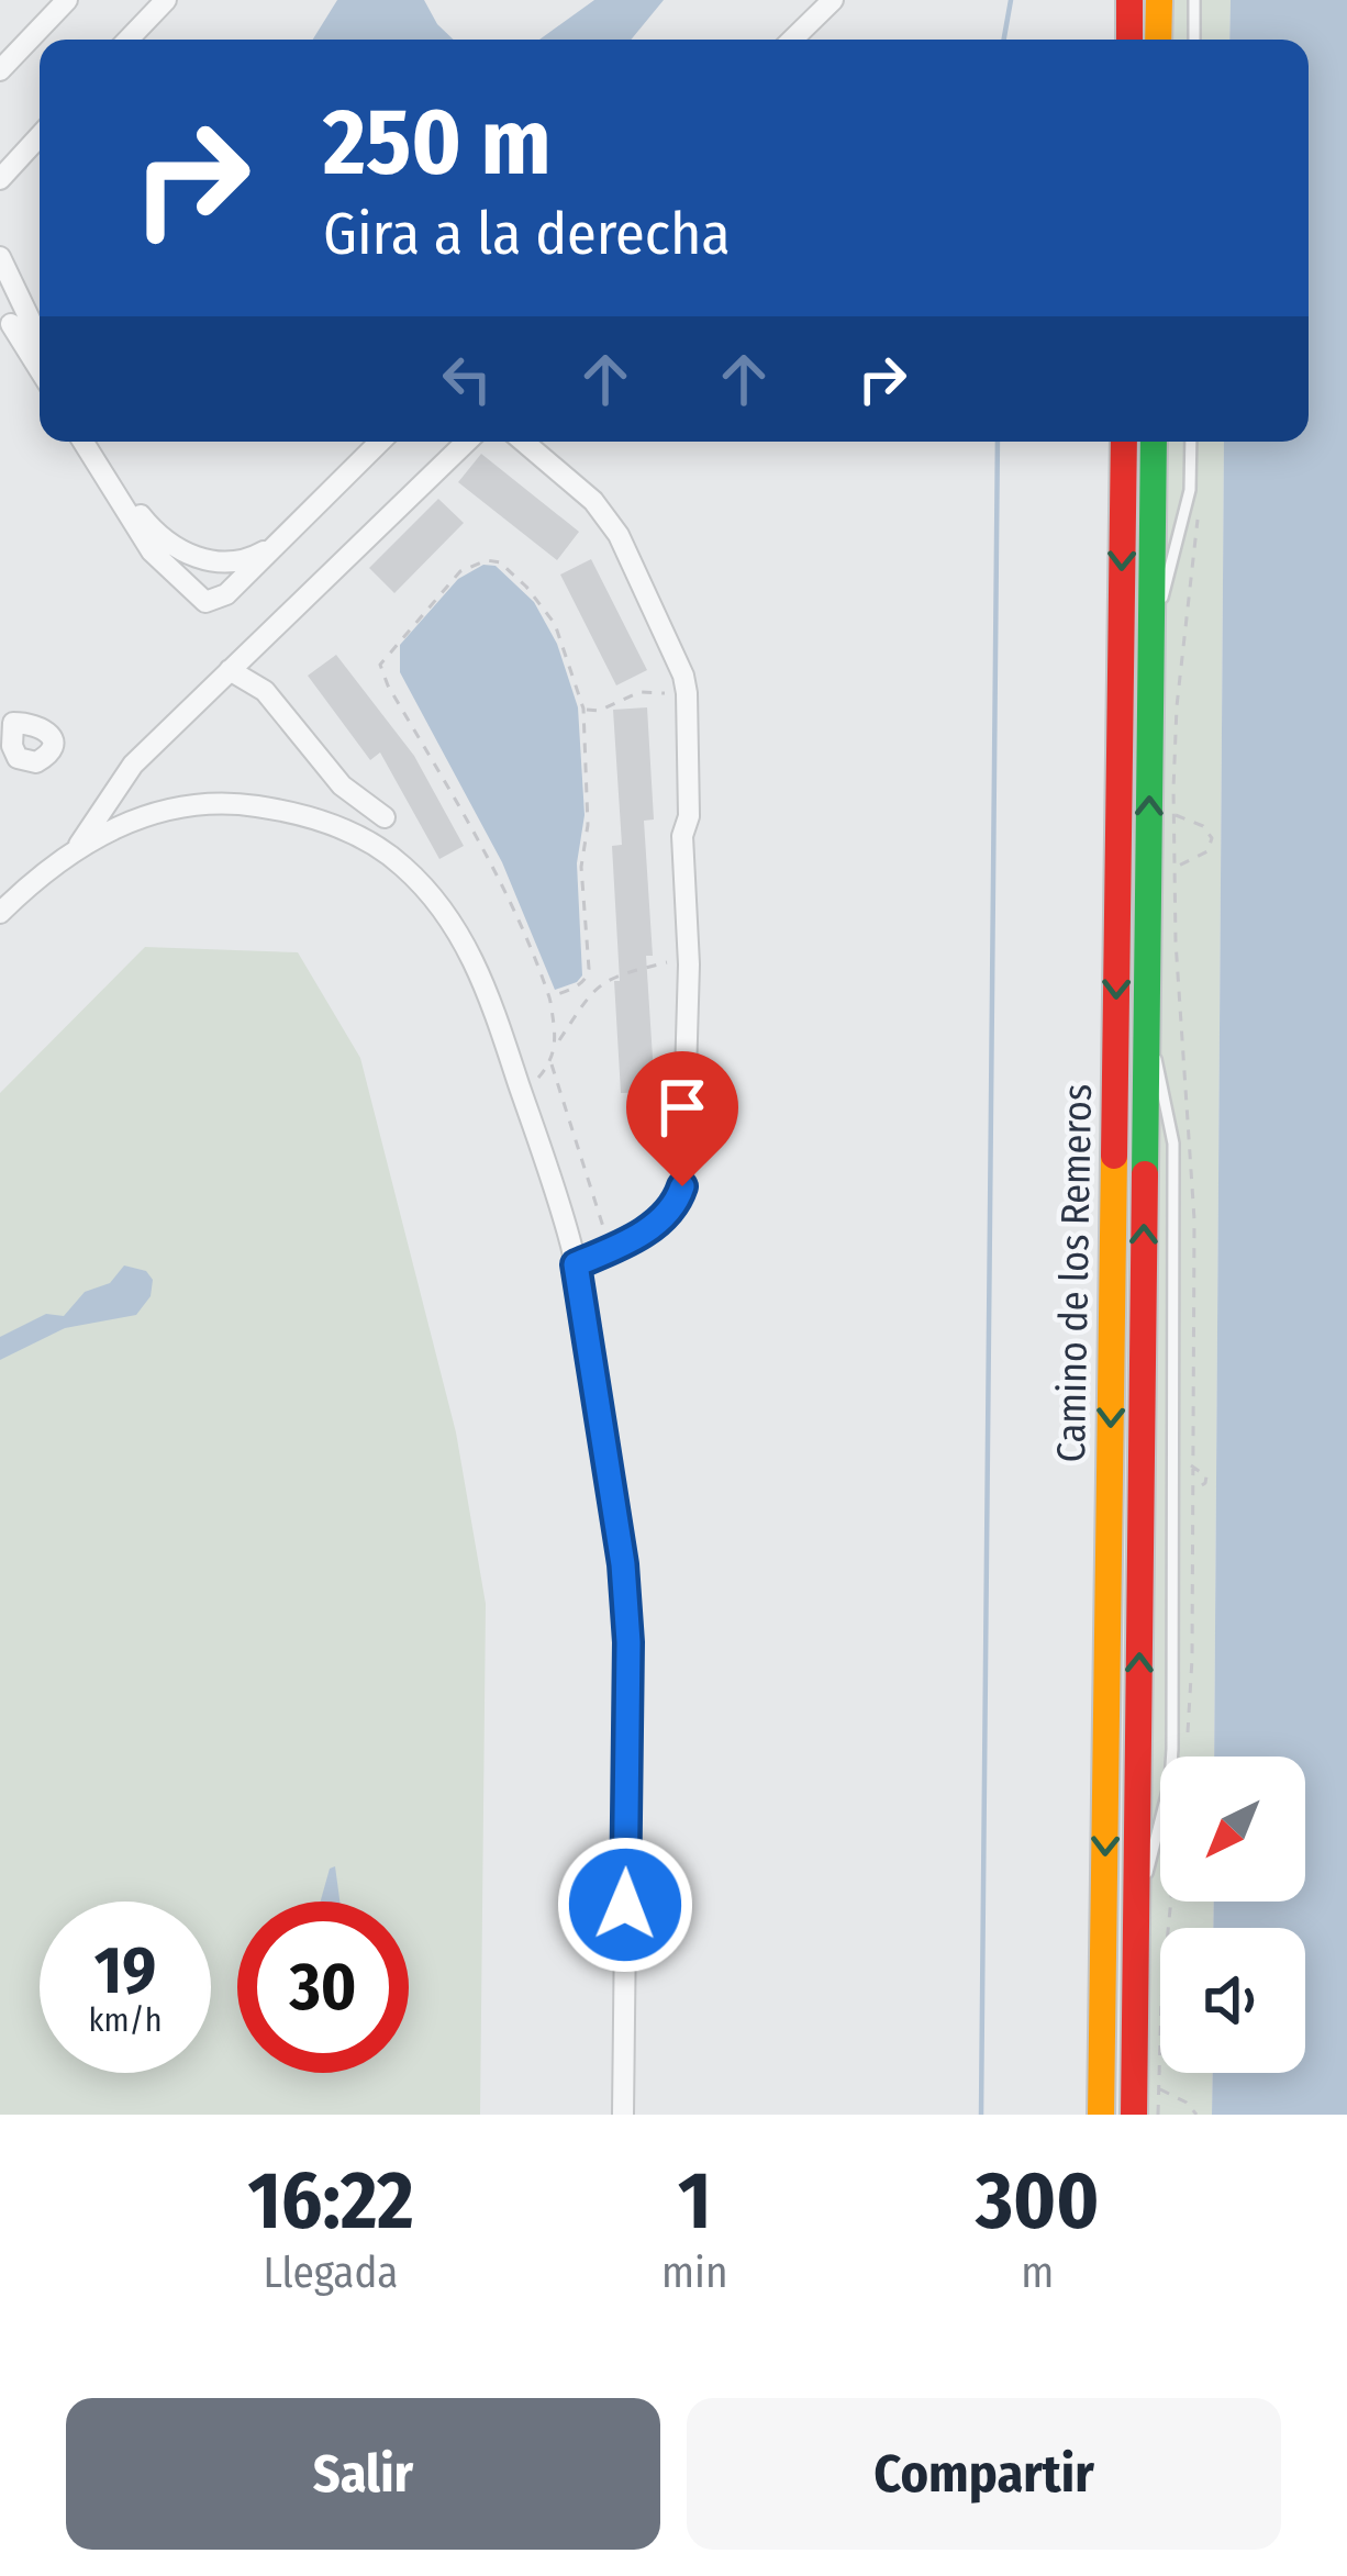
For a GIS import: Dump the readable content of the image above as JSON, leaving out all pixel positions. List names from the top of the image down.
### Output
{
  "streets": {
    "main road": ["Camino de los Remeros"]
  },
  "north": "bottom left",
  "page": {
    "turn": ["250 m", "Gira a la derecha"],
    "speed": "19 km/h",
    "limit": "30",
    "eta": [
      "16:22",
      "Llegada",
      "1",
      "min",
      "300",
      "m"
    ],
    "buttons": ["Salir", "Compartir"]
  }
}
